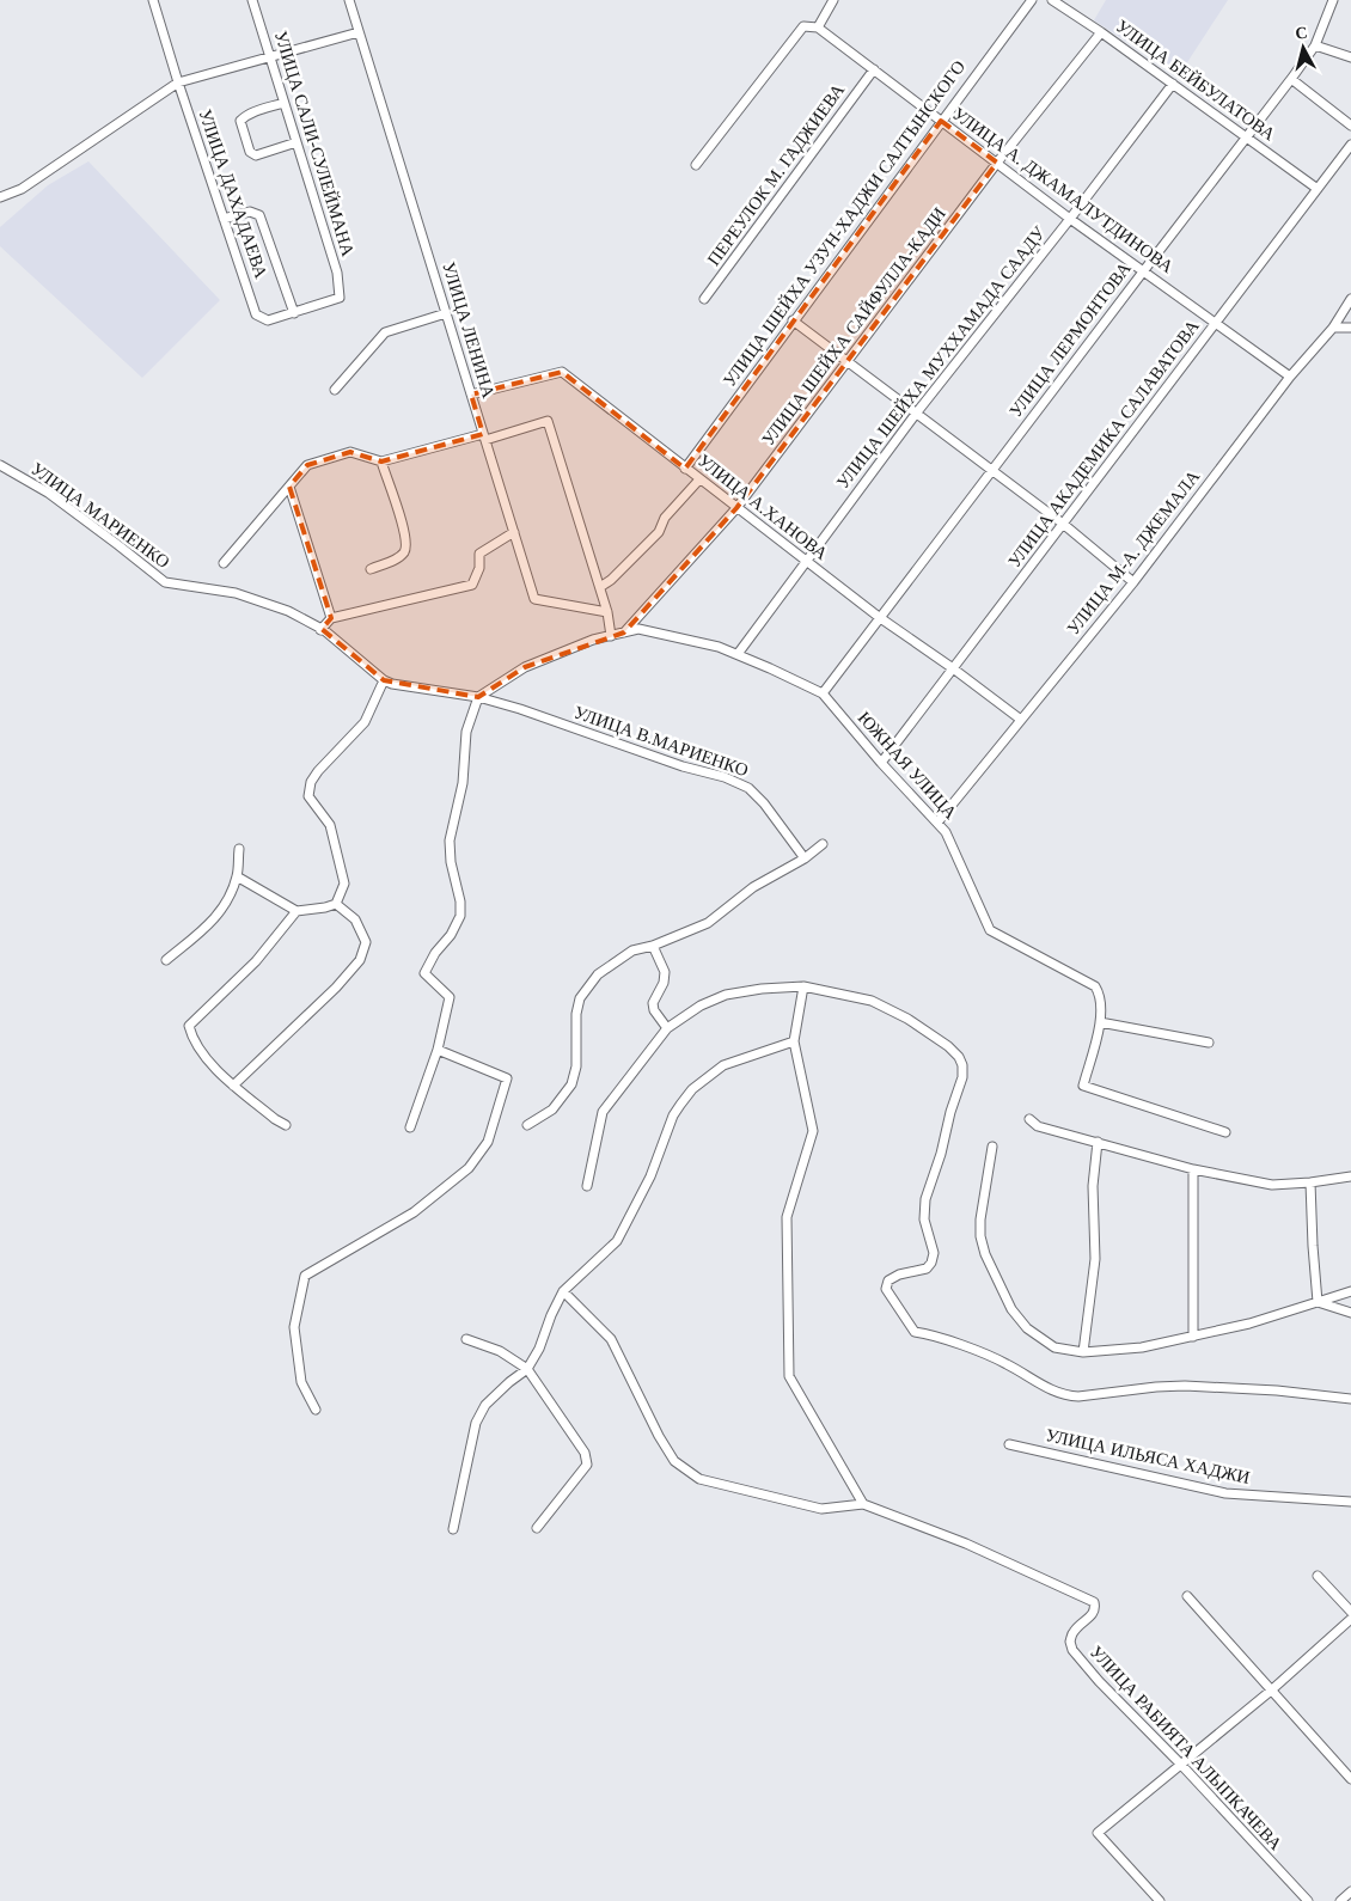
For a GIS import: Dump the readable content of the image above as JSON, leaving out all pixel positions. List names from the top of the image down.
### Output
{
  "streets": {
    "street": [
      "УЛИЦА БЕЙБУЛАТОВА",
      "УЛИЦА САЛИ-СУЛЕЙМАНА",
      "ПЕРЕУЛОК М. ГАДЖИЕВА",
      "УЛИЦА А. ДЖАМАЛУТДИНОВА",
      "УЛИЦА ДАХАДАЕВА",
      "УЛИЦА ШЕЙХА УЗУН-ХАДЖИ САЛТЫНСКОГО",
      "УЛИЦА ШЕЙХА САЙФУЛЛА-КАДИ",
      "УЛИЦА ЛЕНИНА",
      "УЛИЦА ЛЕРМОНТОВА",
      "УЛИЦА ШЕЙХА МУХХАМАДА СААДУ",
      "УЛИЦА АКАДЕМИКА САЛАВАТОВА",
      "УЛИЦА А.ХАНОВА",
      "УЛИЦА МАРИЕНКО",
      "УЛИЦА М-А. ДЖЕМАЛА",
      "УЛИЦА В.МАРИЕНКО",
      "ЮЖНАЯ УЛИЦА",
      "УЛИЦА ИЛЬЯСА ХАДЖИ",
      "УЛИЦА РАБИЯТА АЛЫПКАЧЕВА"
    ]
  },
  "crossings": [
    ["УЛИЦА БЕЙБУЛАТОВА", "УЛИЦА ШЕЙХА САЙФУЛЛА-КАДИ"],
    ["УЛИЦА БЕЙБУЛАТОВА", "УЛИЦА ЛЕРМОНТОВА"],
    ["УЛИЦА БЕЙБУЛАТОВА", "УЛИЦА ШЕЙХА МУХХАМАДА СААДУ"],
    ["УЛИЦА БЕЙБУЛАТОВА", "УЛИЦА АКАДЕМИКА САЛАВАТОВА"],
    ["УЛИЦА САЛИ-СУЛЕЙМАНА", "УЛИЦА ДАХАДАЕВА"],
    ["ПЕРЕУЛОК М. ГАДЖИЕВА", "УЛИЦА А. ДЖАМАЛУТДИНОВА"],
    ["УЛИЦА А. ДЖАМАЛУТДИНОВА", "УЛИЦА ШЕЙХА УЗУН-ХАДЖИ САЛТЫНСКОГО"],
    ["УЛИЦА А. ДЖАМАЛУТДИНОВА", "УЛИЦА ШЕЙХА САЙФУЛЛА-КАДИ"],
    ["УЛИЦА А. ДЖАМАЛУТДИНОВА", "УЛИЦА ЛЕРМОНТОВА"],
    ["УЛИЦА А. ДЖАМАЛУТДИНОВА", "УЛИЦА ШЕЙХА МУХХАМАДА СААДУ"],
    ["УЛИЦА А. ДЖАМАЛУТДИНОВА", "УЛИЦА АКАДЕМИКА САЛАВАТОВА"],
    ["УЛИЦА А. ДЖАМАЛУТДИНОВА", "УЛИЦА М-А. ДЖЕМАЛА"],
    ["УЛИЦА ШЕЙХА УЗУН-ХАДЖИ САЛТЫНСКОГО", "УЛИЦА А.ХАНОВА"],
    ["УЛИЦА ШЕЙХА САЙФУЛЛА-КАДИ", "УЛИЦА А.ХАНОВА"],
    ["УЛИЦА ШЕЙХА САЙФУЛЛА-КАДИ", "ЮЖНАЯ УЛИЦА"],
    ["УЛИЦА ЛЕНИНА", "УЛИЦА А.ХАНОВА"],
    ["УЛИЦА ЛЕРМОНТОВА", "УЛИЦА А.ХАНОВА"],
    ["УЛИЦА ЛЕРМОНТОВА", "ЮЖНАЯ УЛИЦА"],
    ["УЛИЦА ШЕЙХА МУХХАМАДА СААДУ", "УЛИЦА А.ХАНОВА"],
    ["УЛИЦА ШЕЙХА МУХХАМАДА СААДУ", "ЮЖНАЯ УЛИЦА"],
    ["УЛИЦА АКАДЕМИКА САЛАВАТОВА", "УЛИЦА А.ХАНОВА"],
    ["УЛИЦА АКАДЕМИКА САЛАВАТОВА", "ЮЖНАЯ УЛИЦА"],
    ["УЛИЦА А.ХАНОВА", "УЛИЦА М-А. ДЖЕМАЛА"],
    ["УЛИЦА МАРИЕНКО", "УЛИЦА В.МАРИЕНКО"],
    ["УЛИЦА МАРИЕНКО", "ЮЖНАЯ УЛИЦА"],
    ["УЛИЦА М-А. ДЖЕМАЛА", "ЮЖНАЯ УЛИЦА"],
    ["УЛИЦА В.МАРИЕНКО", "ЮЖНАЯ УЛИЦА"]
  ],
  "north": "top"
}
